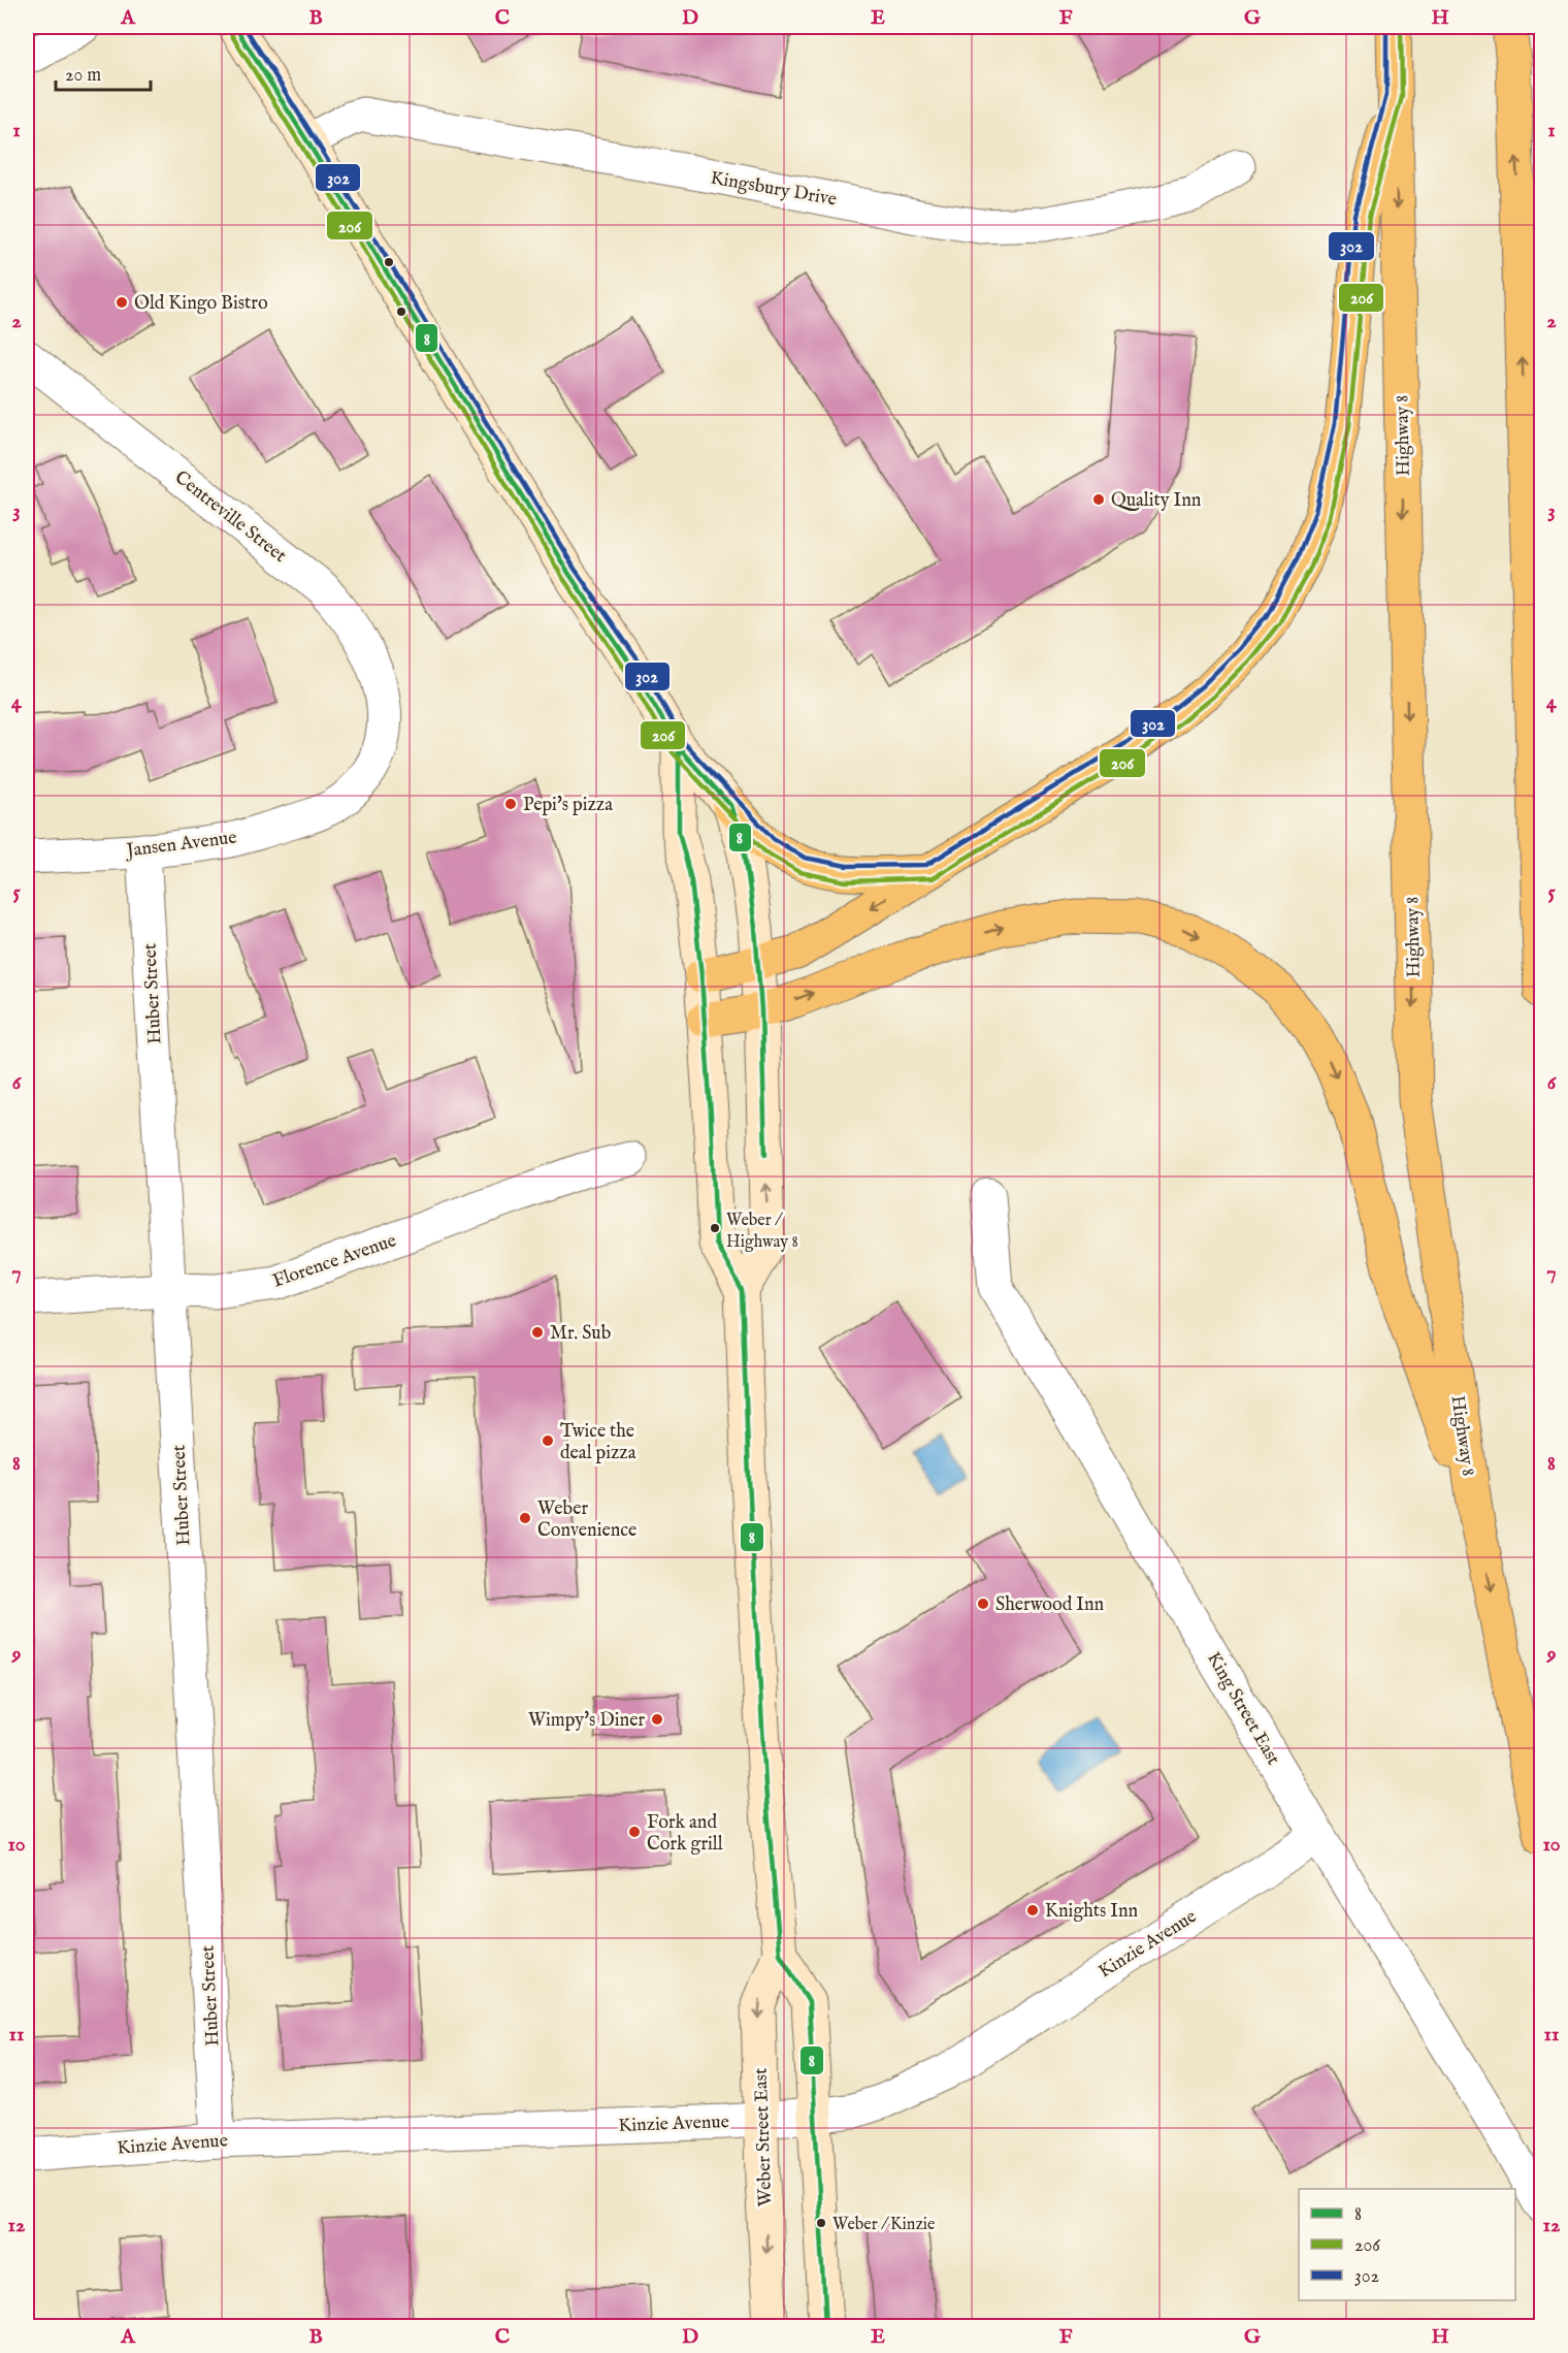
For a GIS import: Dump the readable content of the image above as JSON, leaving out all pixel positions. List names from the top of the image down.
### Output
{
  "streets": {
    "highway": ["Highway 8"],
    "main road": ["Weber Street East"],
    "street": [
      "Kingsbury Drive",
      "Centreville Street",
      "Jansen Avenue",
      "Huber Street",
      "Florence Avenue",
      "King Street East",
      "Kinzie Avenue"
    ]
  },
  "crossings": [
    ["Centreville Street", "Jansen Avenue"],
    ["Jansen Avenue", "Huber Street"],
    ["Huber Street", "Florence Avenue"],
    ["Huber Street", "Kinzie Avenue"],
    ["King Street East", "Kinzie Avenue"],
    ["Kinzie Avenue", "Weber Street East"]
  ],
  "places": [
    "Old Kingo Bistro",
    "Quality Inn",
    "Pepi's pizza",
    "Weber / Highway 8",
    "Mr. Sub",
    "Twice the deal pizza",
    "Weber Convenience",
    "Sherwood Inn",
    "Wimpy's Diner",
    "Fork and Cork grill",
    "Knights Inn",
    "Weber / Kinzie"
  ],
  "lines": ["transit line 8", "transit line 206", "transit line 302"],
  "legend": ["8", "206", "302"],
  "scale_bar": "20 m",
  "grid": {
    "columns": [
      "A",
      "B",
      "C",
      "D",
      "E",
      "F",
      "G",
      "H"
    ],
    "rows": [
      "1",
      "2",
      "3",
      "4",
      "5",
      "6",
      "7",
      "8",
      "9",
      "10",
      "11",
      "12"
    ]
  }
}
